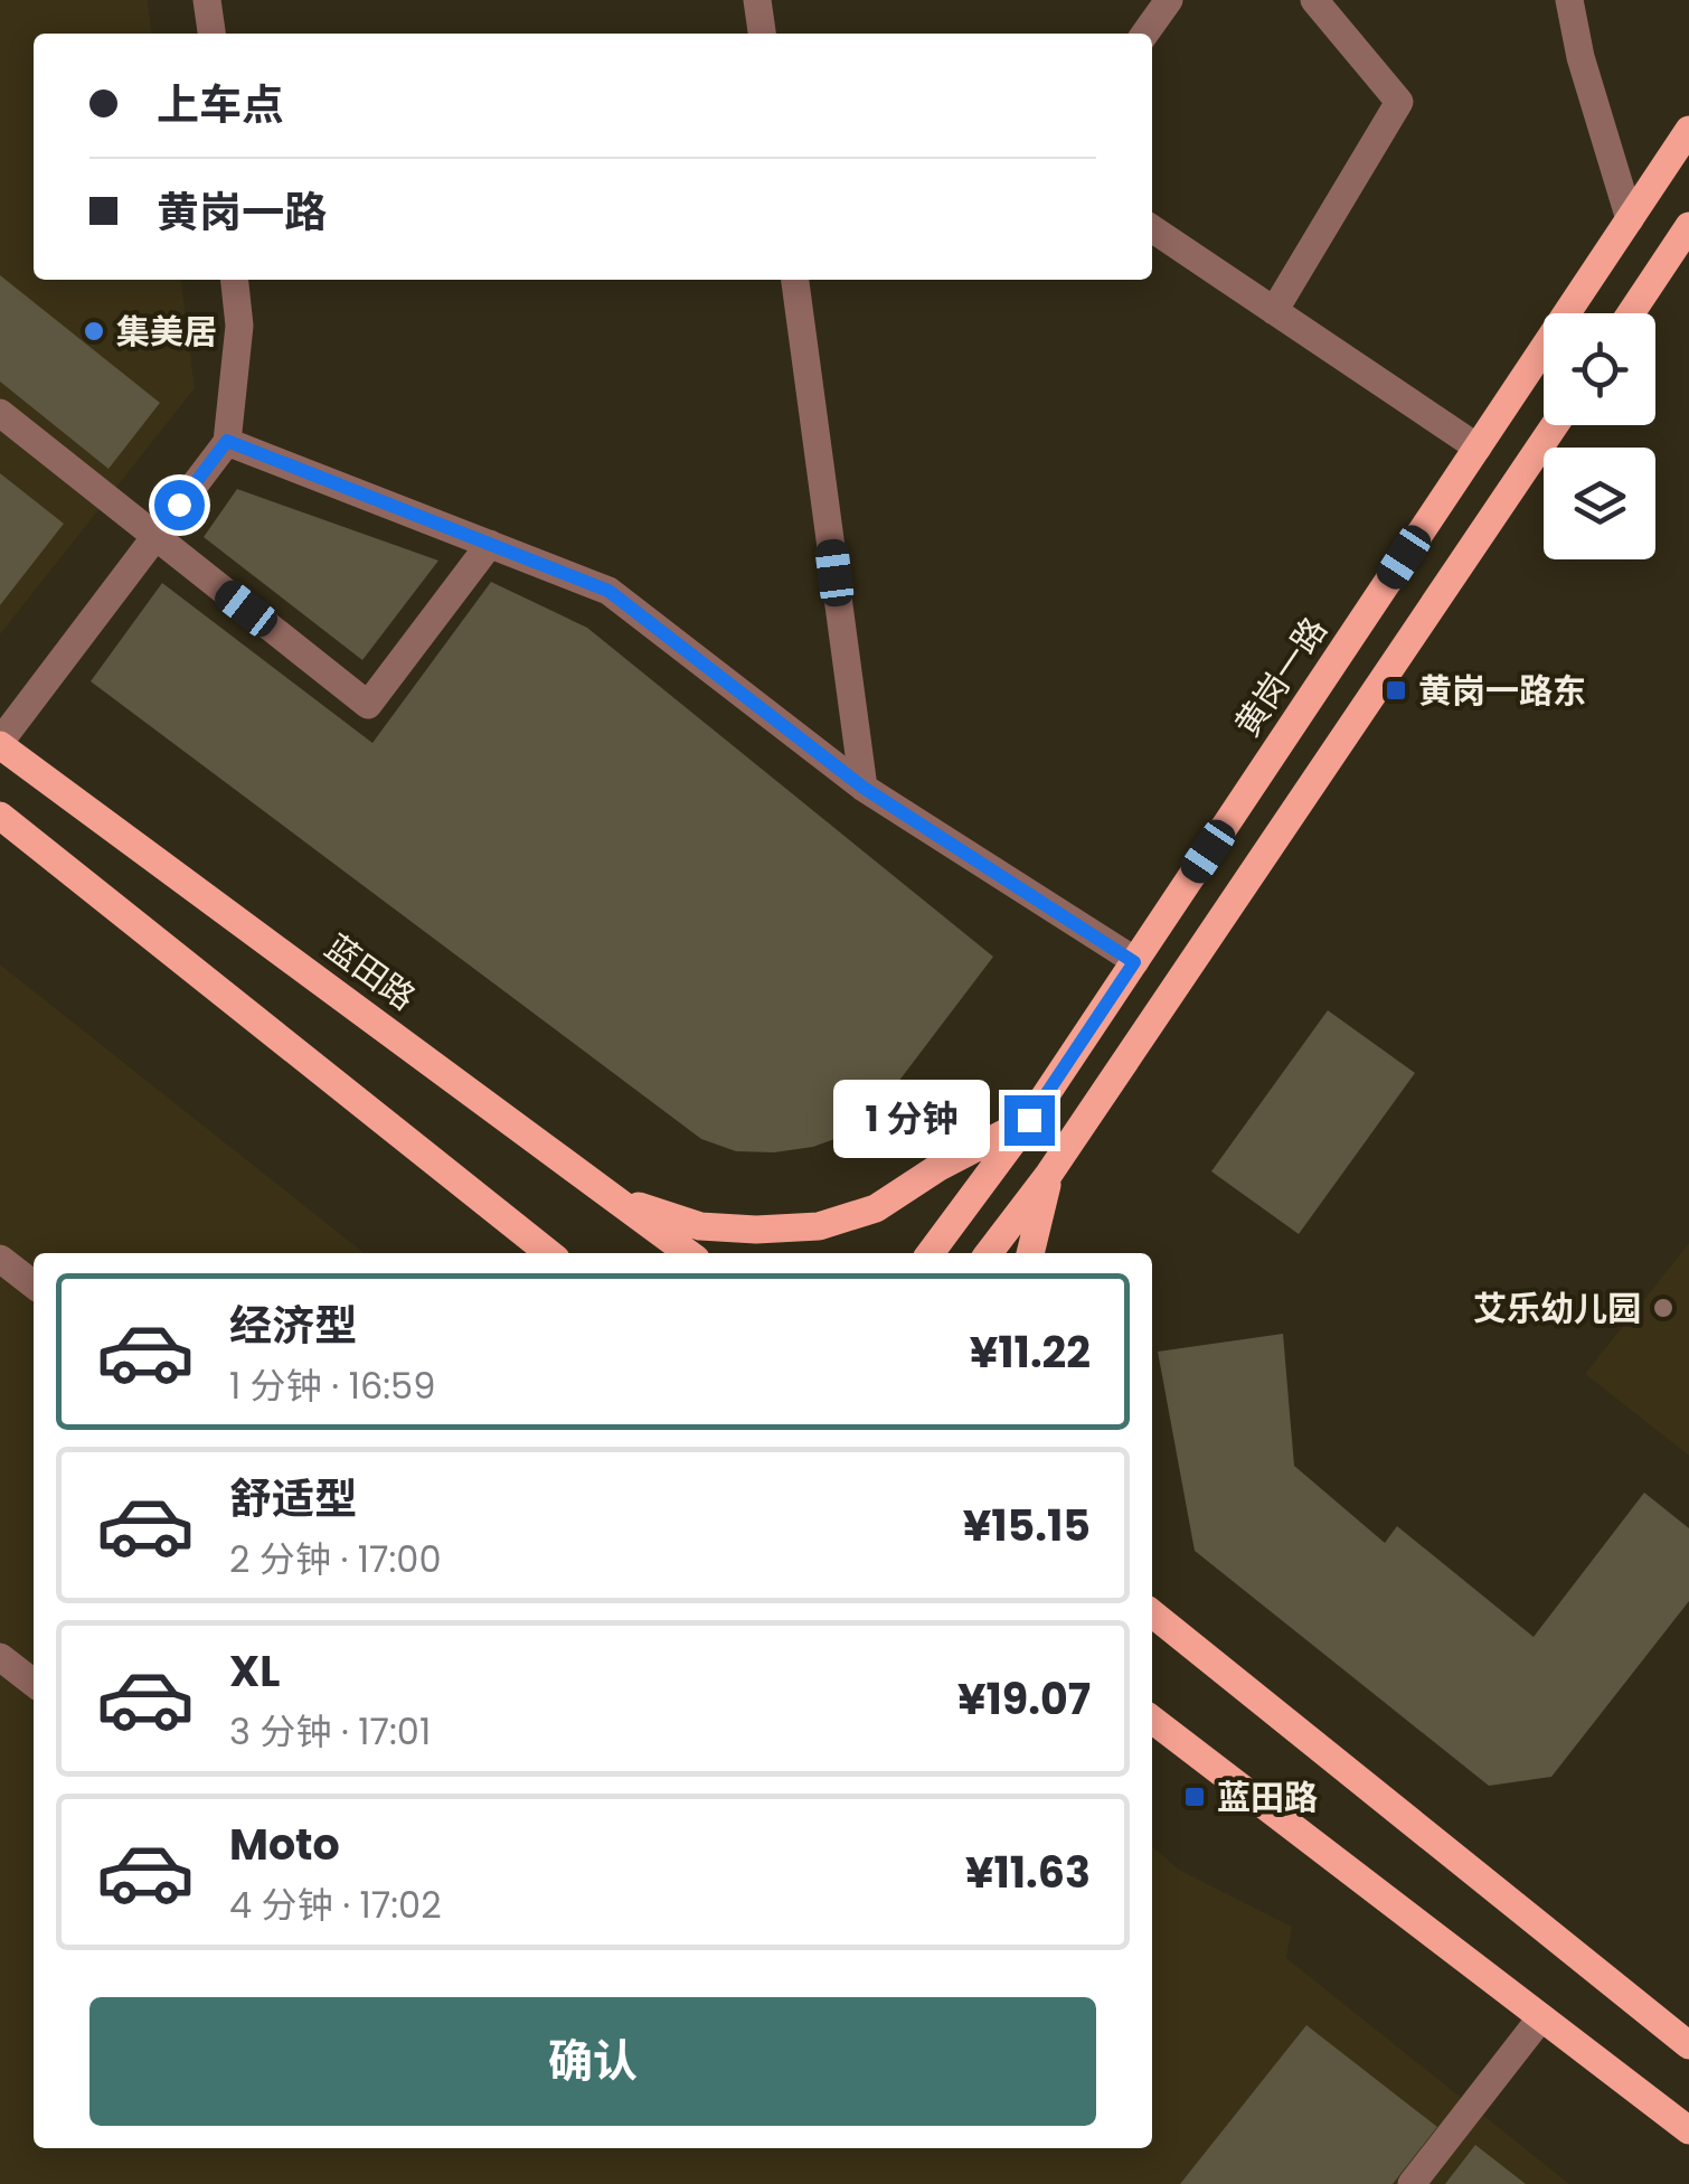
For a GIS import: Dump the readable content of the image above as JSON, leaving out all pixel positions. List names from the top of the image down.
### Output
{
  "streets": {
    "main road": ["黄岗一路", "蓝田路"]
  },
  "places": {
    "other": ["集美居", "艾乐幼儿园"],
    "transit": ["黄岗一路东", "蓝田路"]
  },
  "page": {
    "banner": ["上车点", "黄岗一路"],
    "bubble": "1 分钟",
    "list": [
      {
        "name": "经济型",
        "note": "1 分钟 · 16:59",
        "value": "¥11.22"
      },
      {
        "name": "舒适型",
        "note": "2 分钟 · 17:00",
        "value": "¥15.15"
      },
      {
        "name": "XL",
        "note": "3 分钟 · 17:01",
        "value": "¥19.07"
      },
      {
        "name": "Moto",
        "note": "4 分钟 · 17:02",
        "value": "¥11.63"
      }
    ],
    "buttons": "确认"
  }
}
